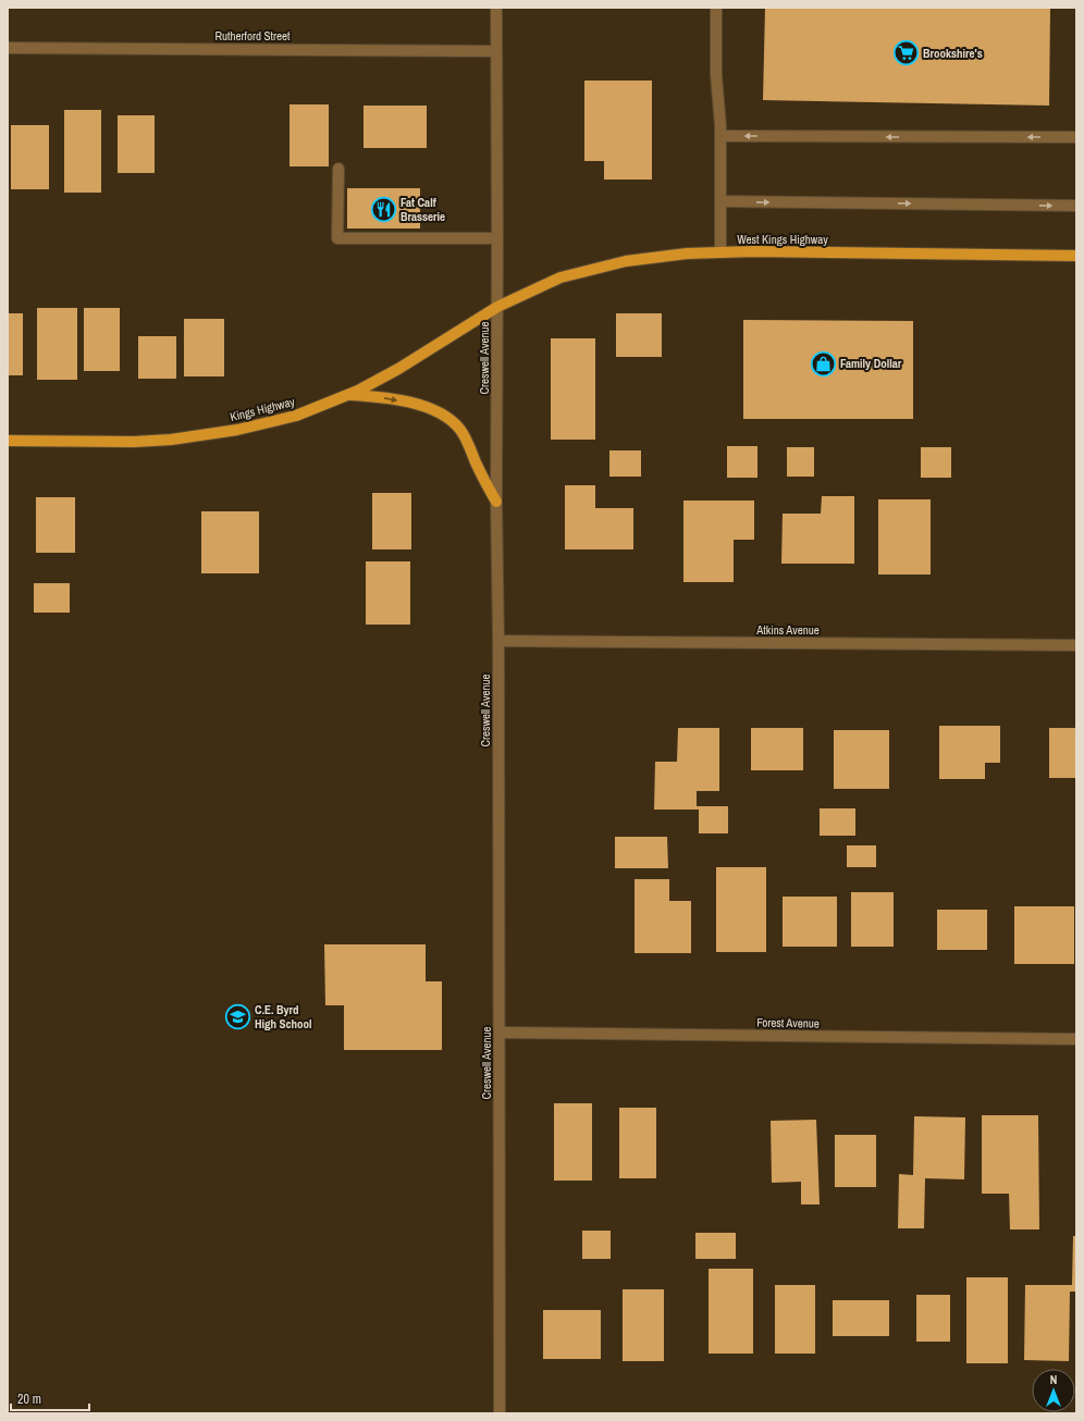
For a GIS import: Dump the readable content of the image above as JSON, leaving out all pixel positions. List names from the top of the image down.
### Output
{
  "streets": {
    "main road": ["West Kings Highway", "Kings Highway"],
    "street": [
      "Rutherford Street",
      "Creswell Avenue",
      "Atkins Avenue",
      "Forest Avenue"
    ]
  },
  "crossings": [
    ["Rutherford Street", "Creswell Avenue"],
    ["West Kings Highway", "Creswell Avenue"],
    ["West Kings Highway", "Kings Highway"],
    ["Creswell Avenue", "Kings Highway"],
    ["Creswell Avenue", "Atkins Avenue"],
    ["Creswell Avenue", "Forest Avenue"]
  ],
  "places": {
    "supermarket": ["Brookshire's"],
    "restaurant": ["Fat Calf Brasserie"],
    "shop": ["Family Dollar"],
    "school or university": ["C.E. Byrd High School"]
  },
  "scale_bar": "20 m",
  "north": "top"
}
